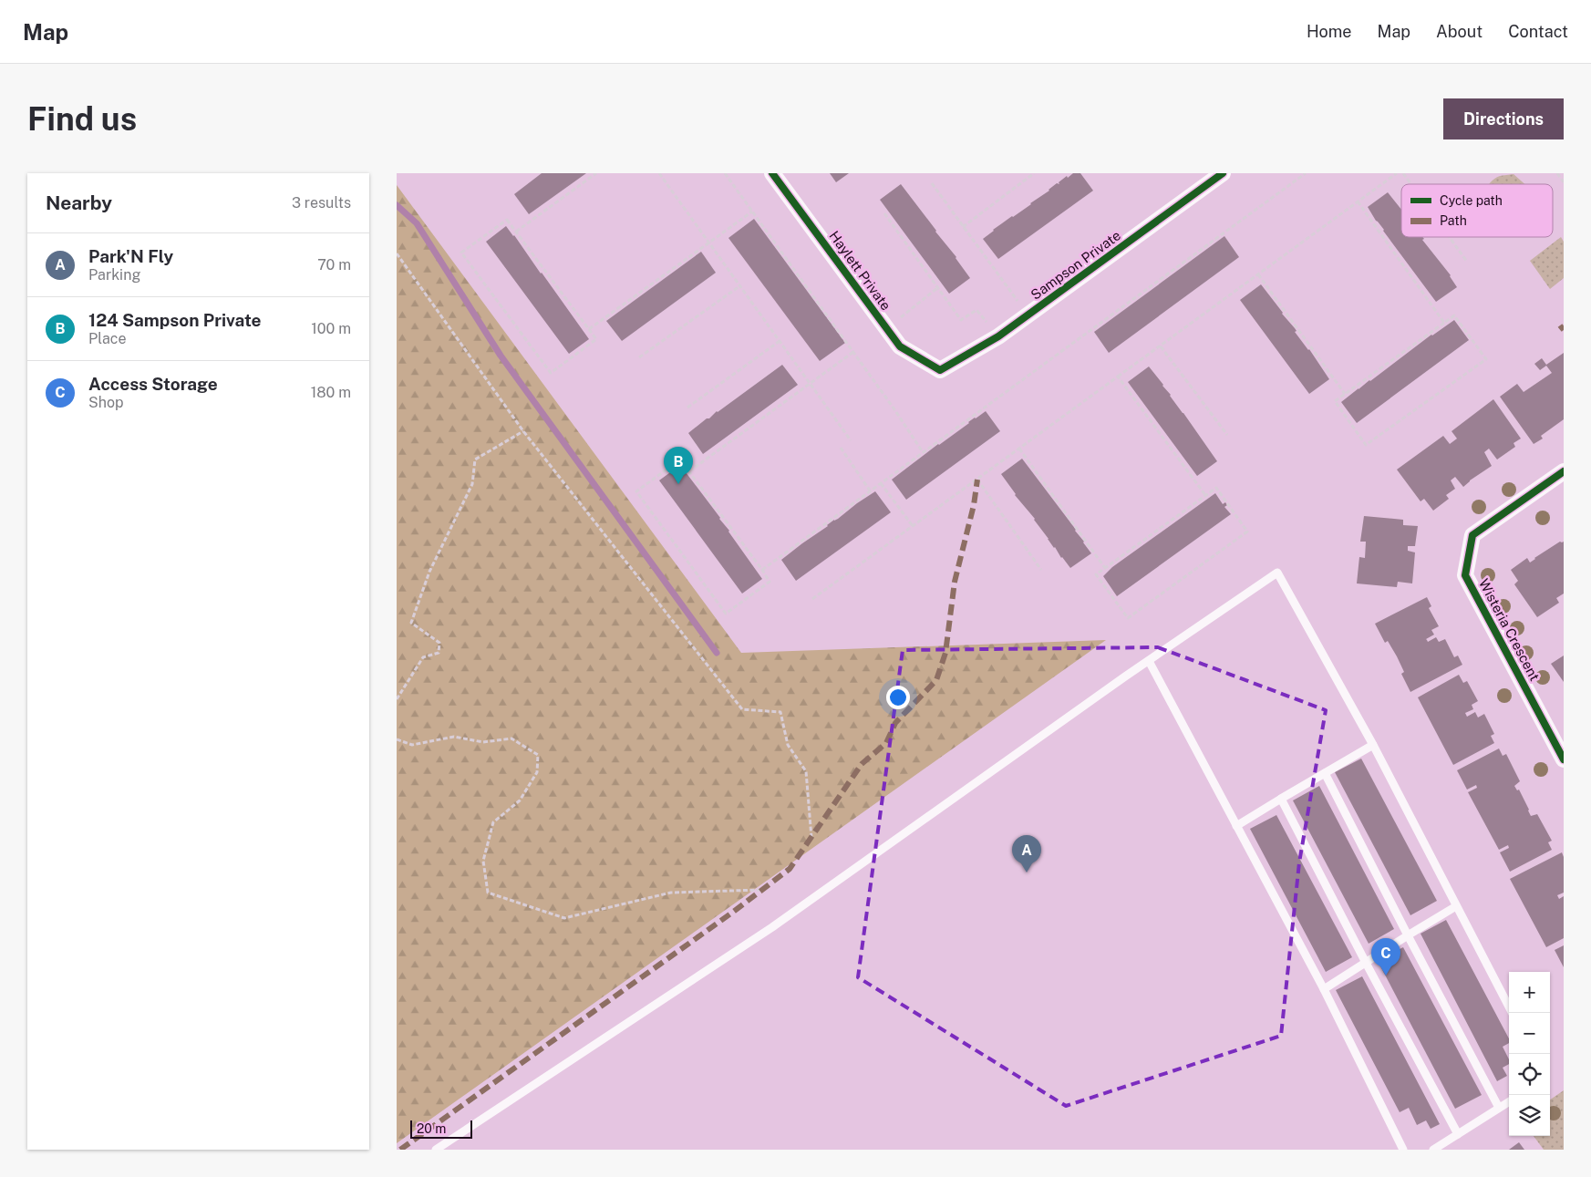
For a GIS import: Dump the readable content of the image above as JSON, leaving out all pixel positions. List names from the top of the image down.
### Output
{
  "streets": {
    "street": ["Sampson Private", "Haylett Private", "Wisteria Crescent"]
  },
  "crossings": [
    ["Sampson Private", "Haylett Private"]
  ],
  "legend": ["Cycle path", "Path"],
  "scale_bar": "20 m",
  "page": {
    "header": "Map",
    "nav": [
      "Home",
      "Map",
      "About",
      "Contact"
    ],
    "buttons": "Directions",
    "title": "Find us",
    "heading": ["Nearby", "3 results"],
    "list": [
      {
        "mark": "A",
        "name": "Park'N Fly",
        "note": "Parking",
        "value": "70 m"
      },
      {
        "mark": "B",
        "name": "124 Sampson Private",
        "note": "Place",
        "value": "100 m"
      },
      {
        "mark": "C",
        "name": "Access Storage",
        "note": "Shop",
        "value": "180 m"
      }
    ],
    "pins": ["B", "A", "C"],
    "map_buttons": ["+", "−"],
    "scale": "20 m"
  }
}
